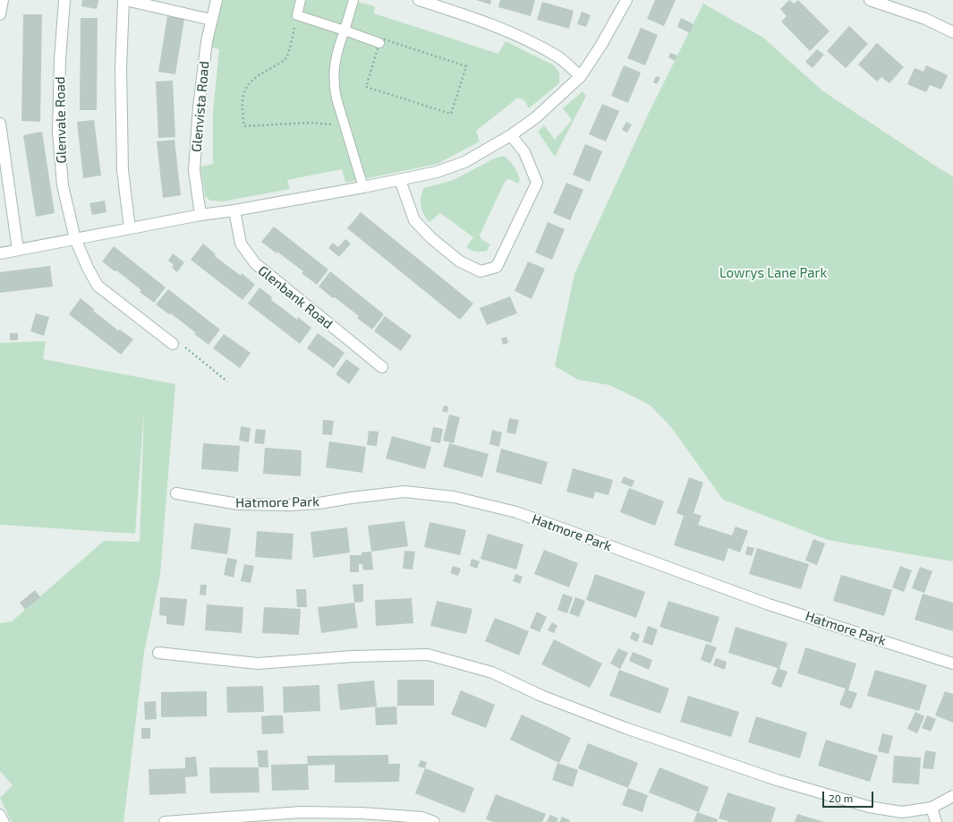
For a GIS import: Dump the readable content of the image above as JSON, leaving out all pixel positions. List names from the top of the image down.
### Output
{
  "streets": {
    "street": [
      "Glenvista Road",
      "Glenvale Road",
      "Glenbank Road",
      "Hatmore Park"
    ]
  },
  "parks": ["Lowrys Lane Park"],
  "scale_bar": "20 m"
}
